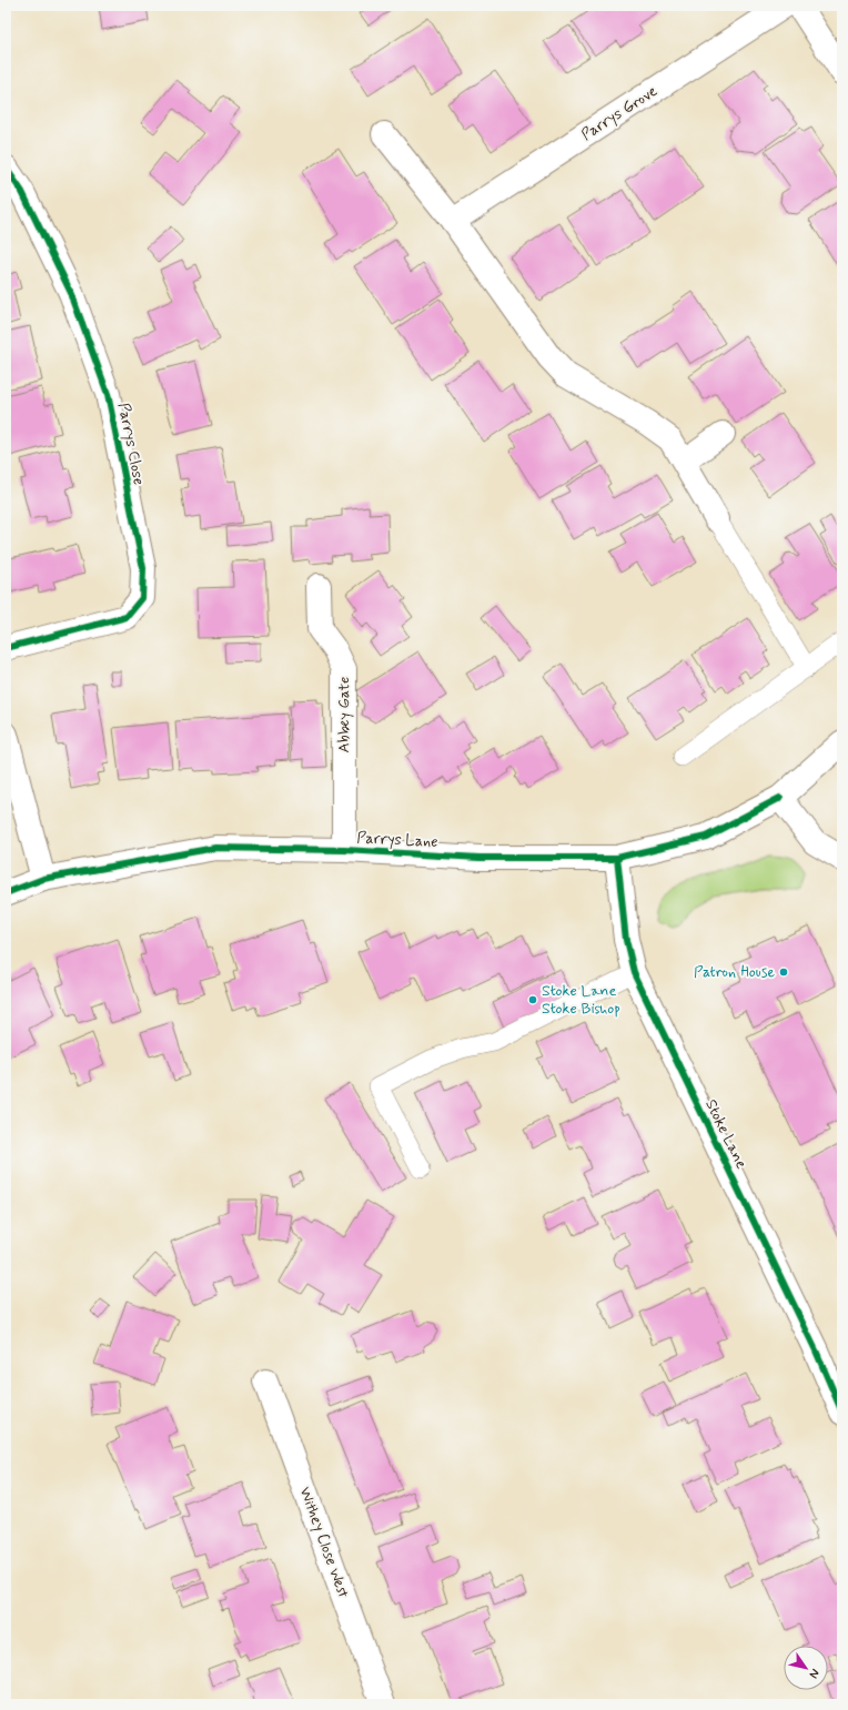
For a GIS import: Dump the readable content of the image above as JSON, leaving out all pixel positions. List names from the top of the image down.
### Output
{
  "streets": {
    "street": [
      "Parrys Grove",
      "Parrys Close",
      "Abbey Gate",
      "Parrys Lane",
      "Stoke Lane",
      "Withey Close West"
    ]
  },
  "crossings": [
    ["Abbey Gate", "Parrys Lane"],
    ["Parrys Lane", "Stoke Lane"]
  ],
  "places": ["Patron House", "Stoke Lane Stoke Bishop"],
  "north": "bottom right"
}
